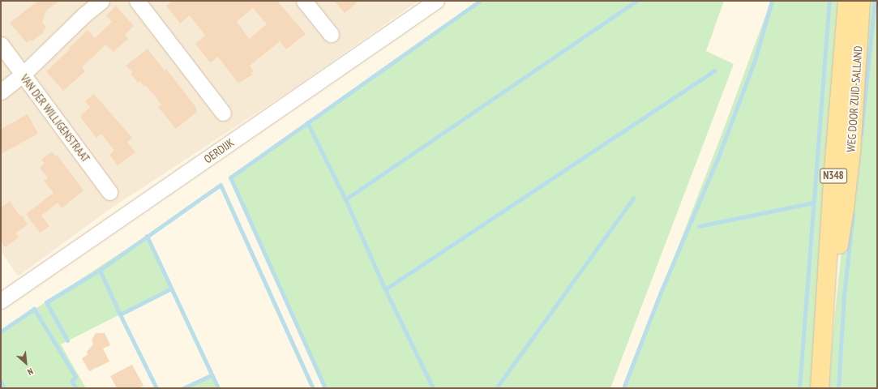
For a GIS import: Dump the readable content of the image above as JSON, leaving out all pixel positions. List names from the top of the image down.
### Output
{
  "streets": {
    "main road": ["WEG DOOR ZUID-SALLAND", "N348"],
    "street": ["VAN DER WILLIGENSTRAAT", "OERDIJK"]
  },
  "north": "bottom right"
}
